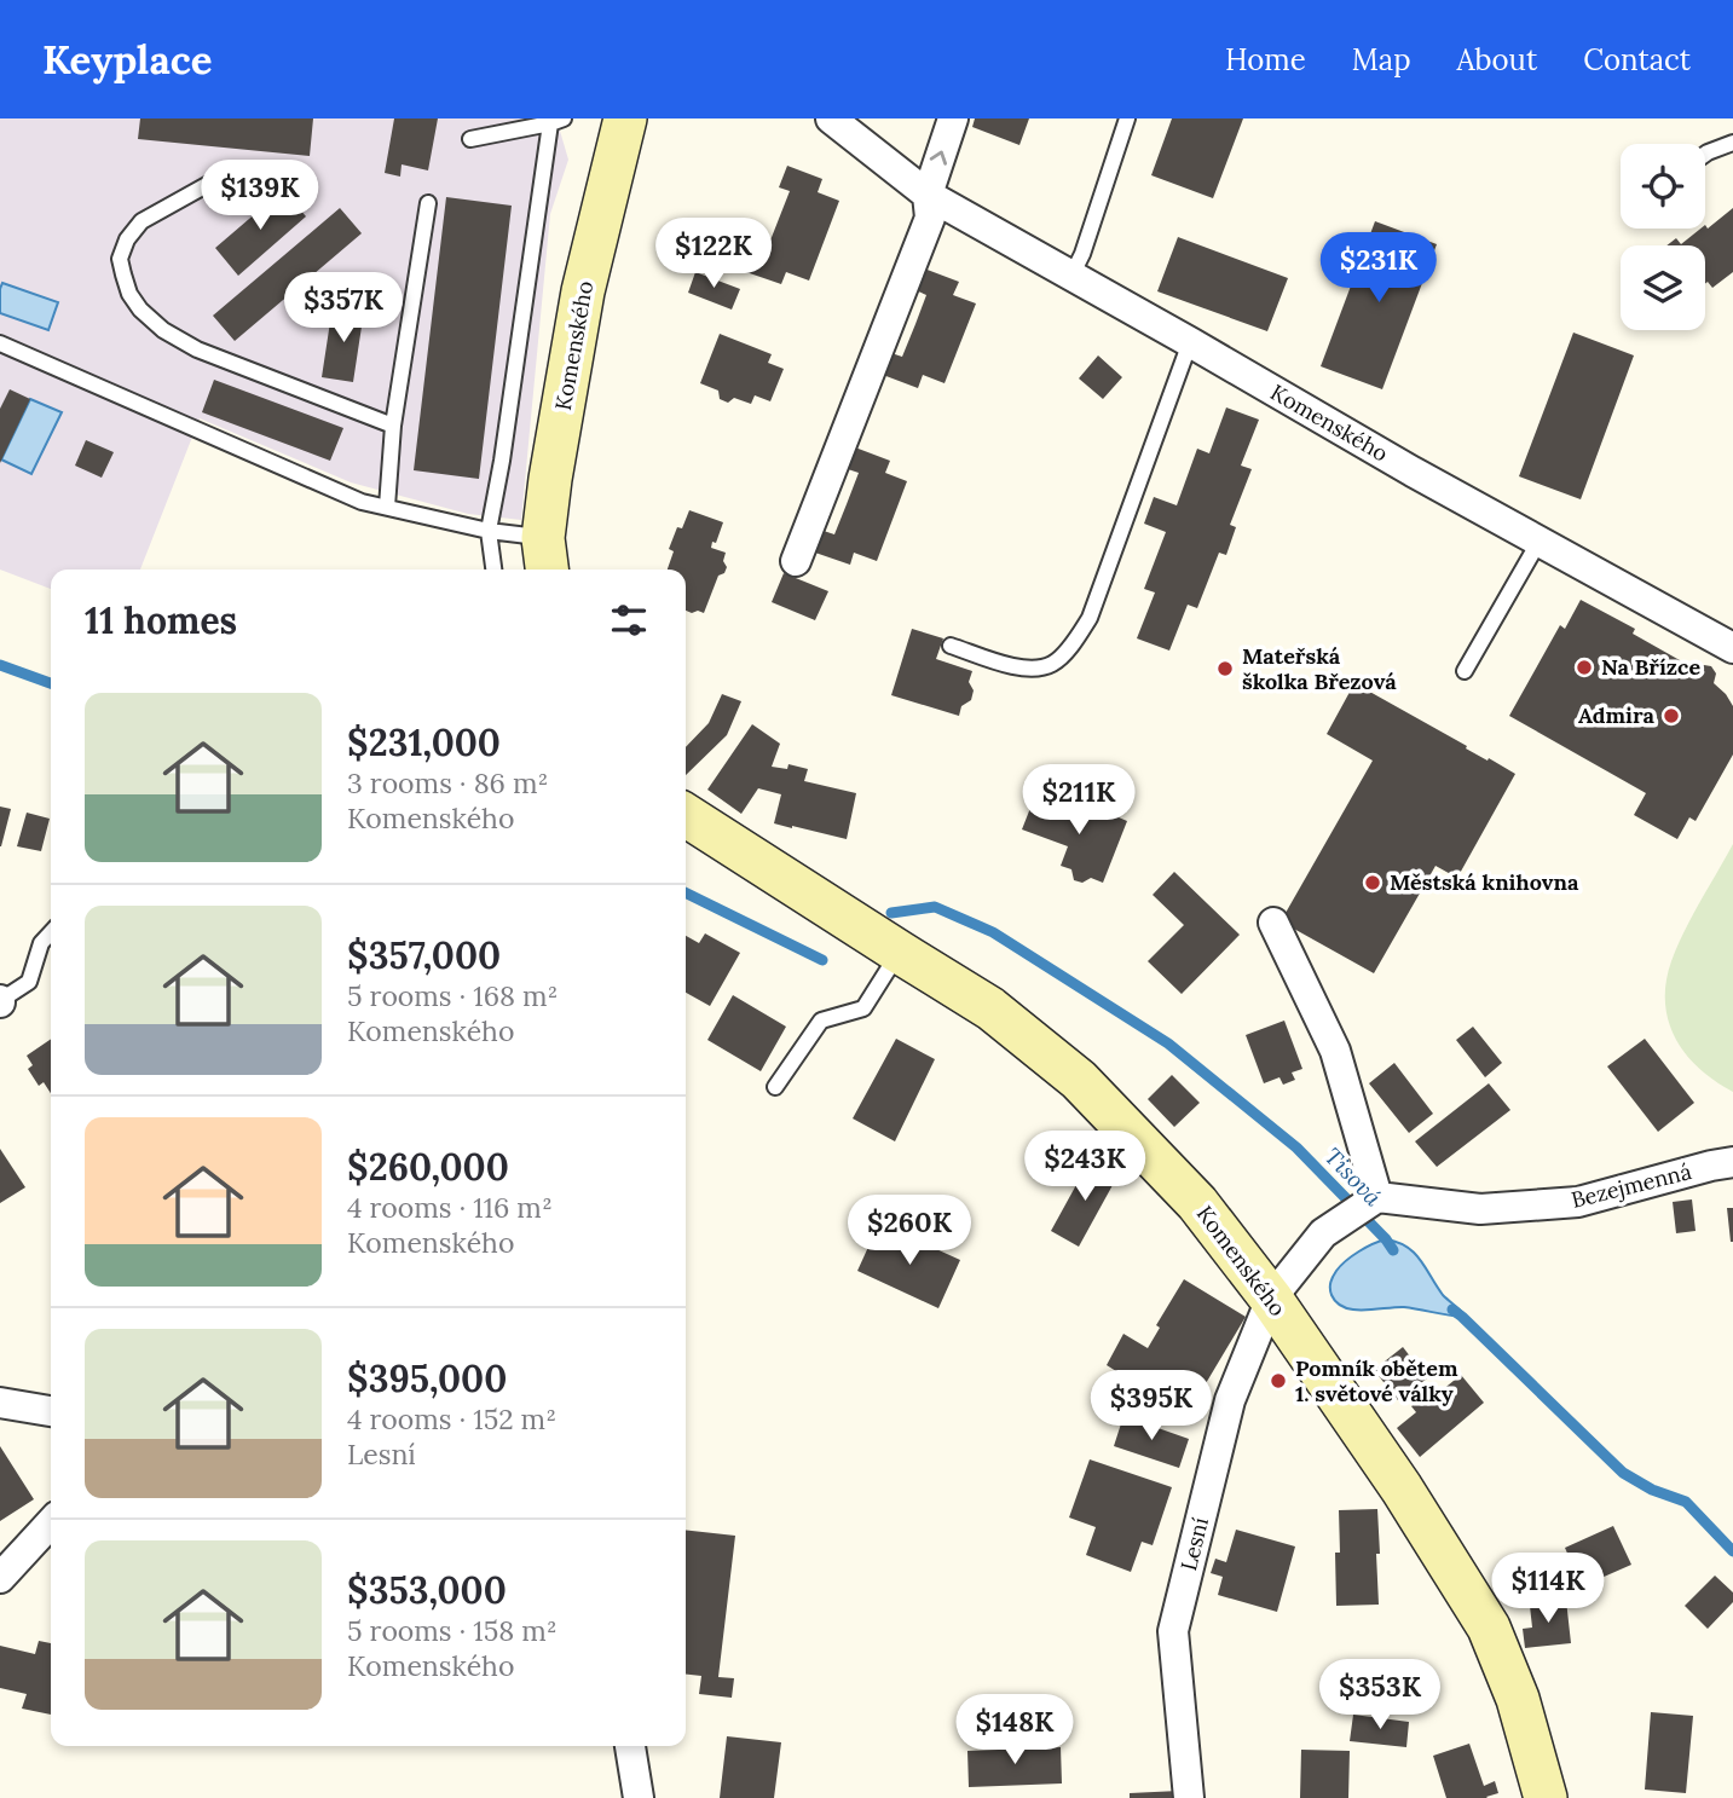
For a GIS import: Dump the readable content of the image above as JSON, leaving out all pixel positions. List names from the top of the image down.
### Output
{
  "streets": {
    "street": ["Komenského", "Bezejmenná", "Lesní"]
  },
  "crossings": [
    ["Komenského", "Lesní"]
  ],
  "water": ["Tisová"],
  "places": [
    "Na Břízce",
    "Mateřská školka Březová",
    "Admira",
    "Městská knihovna",
    "Pomník obětem 1. světové války"
  ],
  "page": {
    "header": "Keyplace",
    "nav": [
      "Home",
      "Map",
      "About",
      "Contact"
    ],
    "price": [
      "$139K",
      "$122K",
      "$231K",
      "$357K",
      "$211K",
      "$243K",
      "$260K",
      "$395K",
      "$114K",
      "$353K",
      "$148K"
    ],
    "heading": "11 homes",
    "list": [
      {
        "name": "$231,000",
        "note": "3 rooms · 86 m² · Komenského"
      },
      {
        "name": "$357,000",
        "note": "5 rooms · 168 m² · Komenského"
      },
      {
        "name": "$260,000",
        "note": "4 rooms · 116 m² · Komenského"
      },
      {
        "name": "$395,000",
        "note": "4 rooms · 152 m² · Lesní"
      },
      {
        "name": "$353,000",
        "note": "5 rooms · 158 m² · Komenského"
      }
    ]
  }
}
